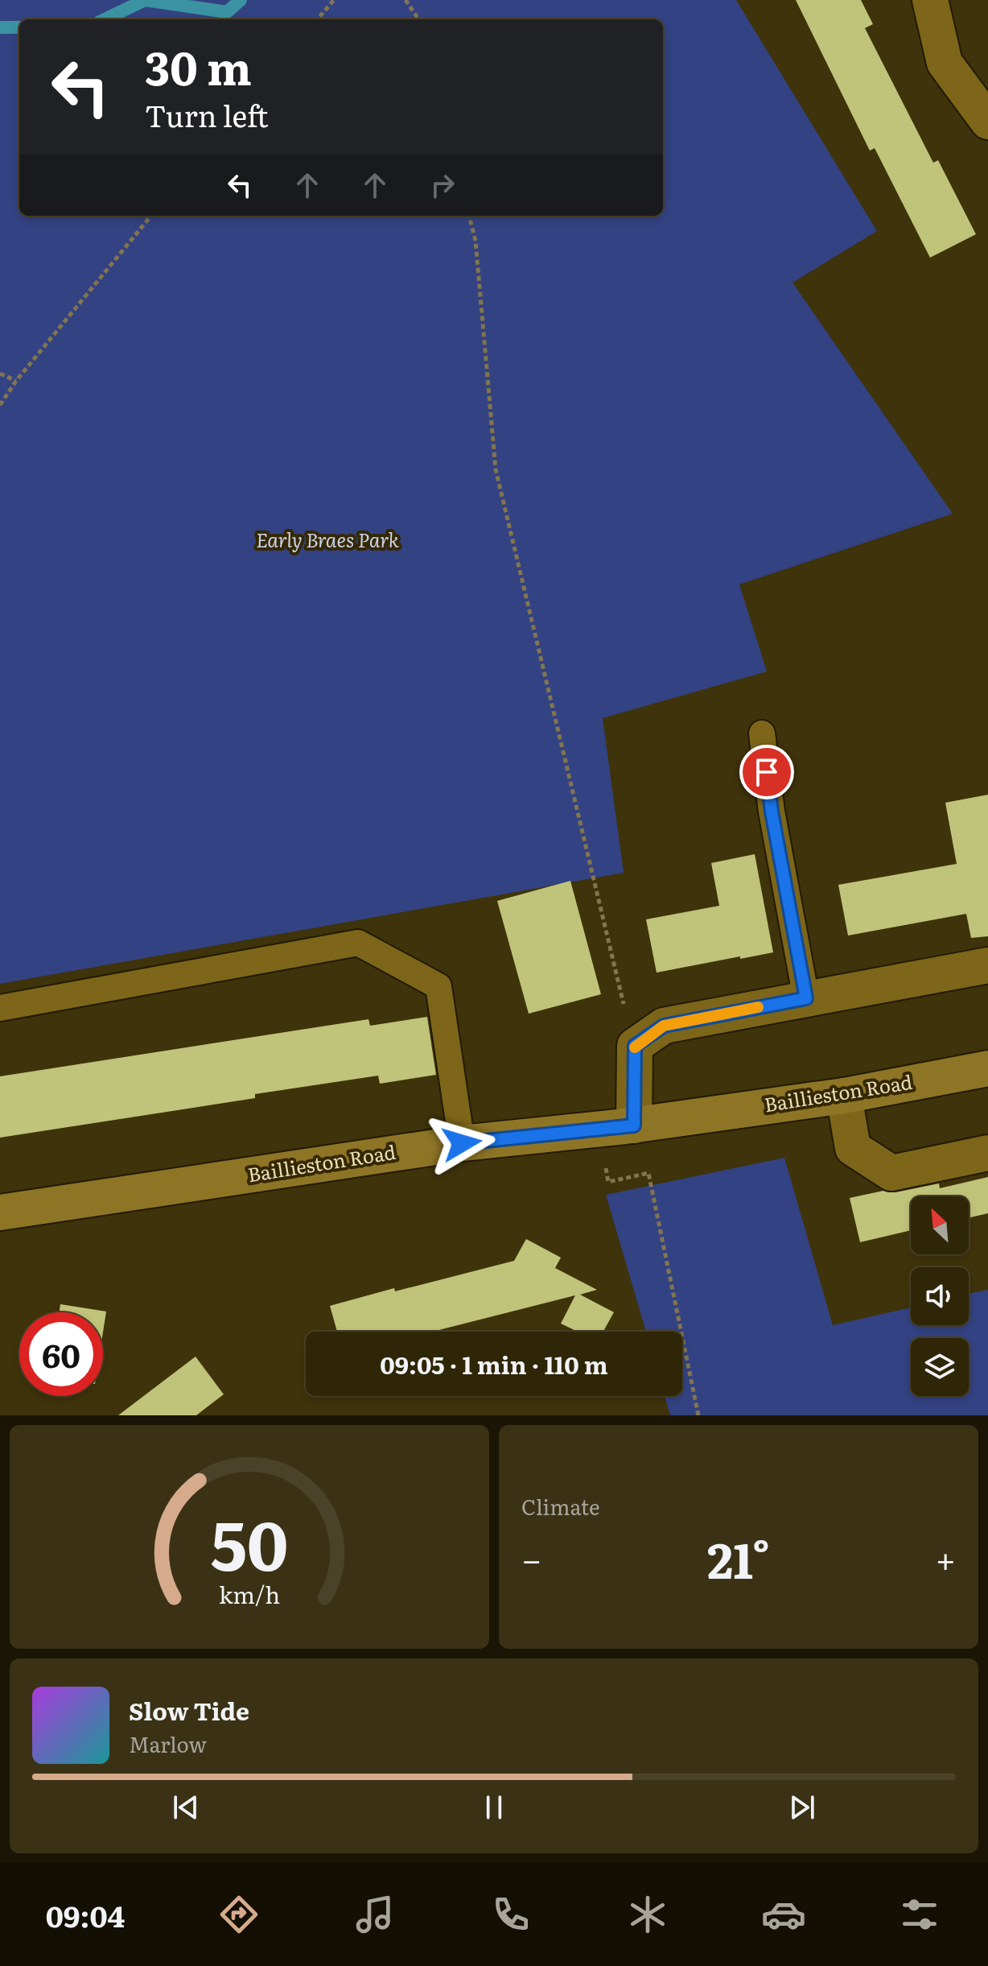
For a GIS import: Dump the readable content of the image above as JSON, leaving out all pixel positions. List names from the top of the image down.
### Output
{
  "streets": {
    "main road": ["Baillieston Road"]
  },
  "parks": ["Early Braes Park"],
  "north": "top left",
  "page": {
    "turn": ["30 m", "Turn left"],
    "limit": "60",
    "trip": "09:05 · 1 min · 110 m",
    "tile": "Climate",
    "heat": ["−", "21°", "+"],
    "song": ["Slow Tide", "Marlow"],
    "tabs": "09:04",
    "gauge": ["50", "km/h"]
  }
}
